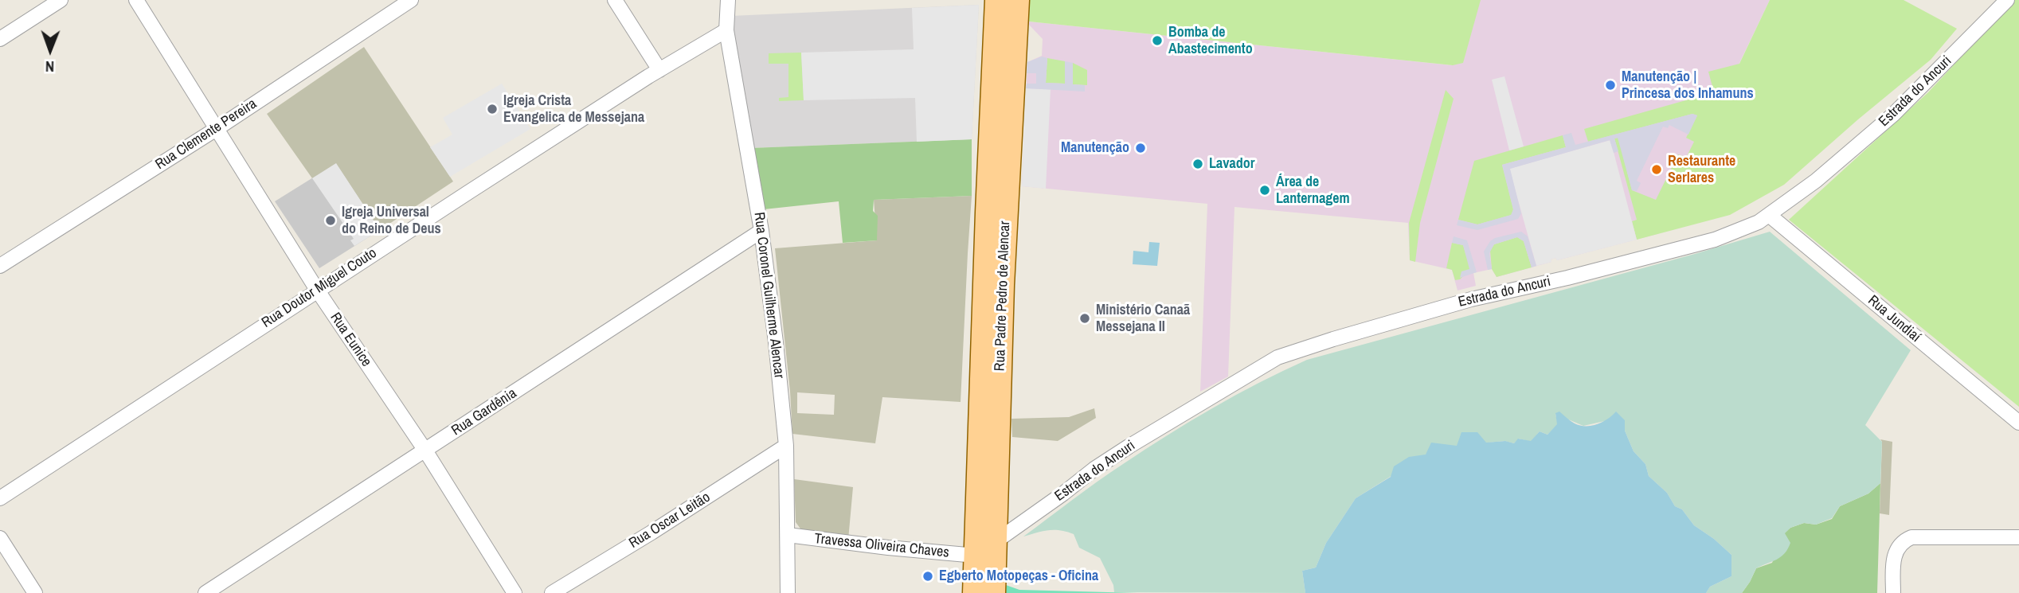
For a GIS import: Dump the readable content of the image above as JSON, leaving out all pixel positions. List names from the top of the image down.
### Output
{
  "streets": {
    "main road": ["Rua Padre Pedro de Alencar"],
    "street": [
      "Estrada do Ancuri",
      "Rua Clemente Pereira",
      "Rua Doutor Miguel Couto",
      "Rua Coronel Guilherme Alencar",
      "Rua Jundiaí",
      "Rua Eunice",
      "Rua Gardênia",
      "Rua Oscar Leitão",
      "Travessa Oliveira Chaves"
    ]
  },
  "crossings": [
    ["Estrada do Ancuri", "Rua Padre Pedro de Alencar"],
    ["Estrada do Ancuri", "Rua Jundiaí"],
    ["Estrada do Ancuri", "Travessa Oliveira Chaves"],
    ["Rua Clemente Pereira", "Rua Eunice"],
    ["Rua Doutor Miguel Couto", "Rua Coronel Guilherme Alencar"],
    ["Rua Doutor Miguel Couto", "Rua Eunice"],
    ["Rua Coronel Guilherme Alencar", "Rua Gardênia"],
    ["Rua Coronel Guilherme Alencar", "Rua Oscar Leitão"],
    ["Rua Coronel Guilherme Alencar", "Travessa Oliveira Chaves"],
    ["Rua Padre Pedro de Alencar", "Travessa Oliveira Chaves"],
    ["Rua Eunice", "Rua Gardênia"]
  ],
  "places": [
    "Bomba de Abastecimento",
    "Manutenção | Princesa dos Inhamuns",
    "Igreja Crista Evangelica de Messejana",
    "Manutenção",
    "Lavador",
    "Restaurante Serlares",
    "Área de Lanternagem",
    "Igreja Universal do Reino de Deus",
    "Ministério Canaã Messejana II",
    "Egberto Motopeças - Oficina"
  ],
  "north": "bottom"
}
